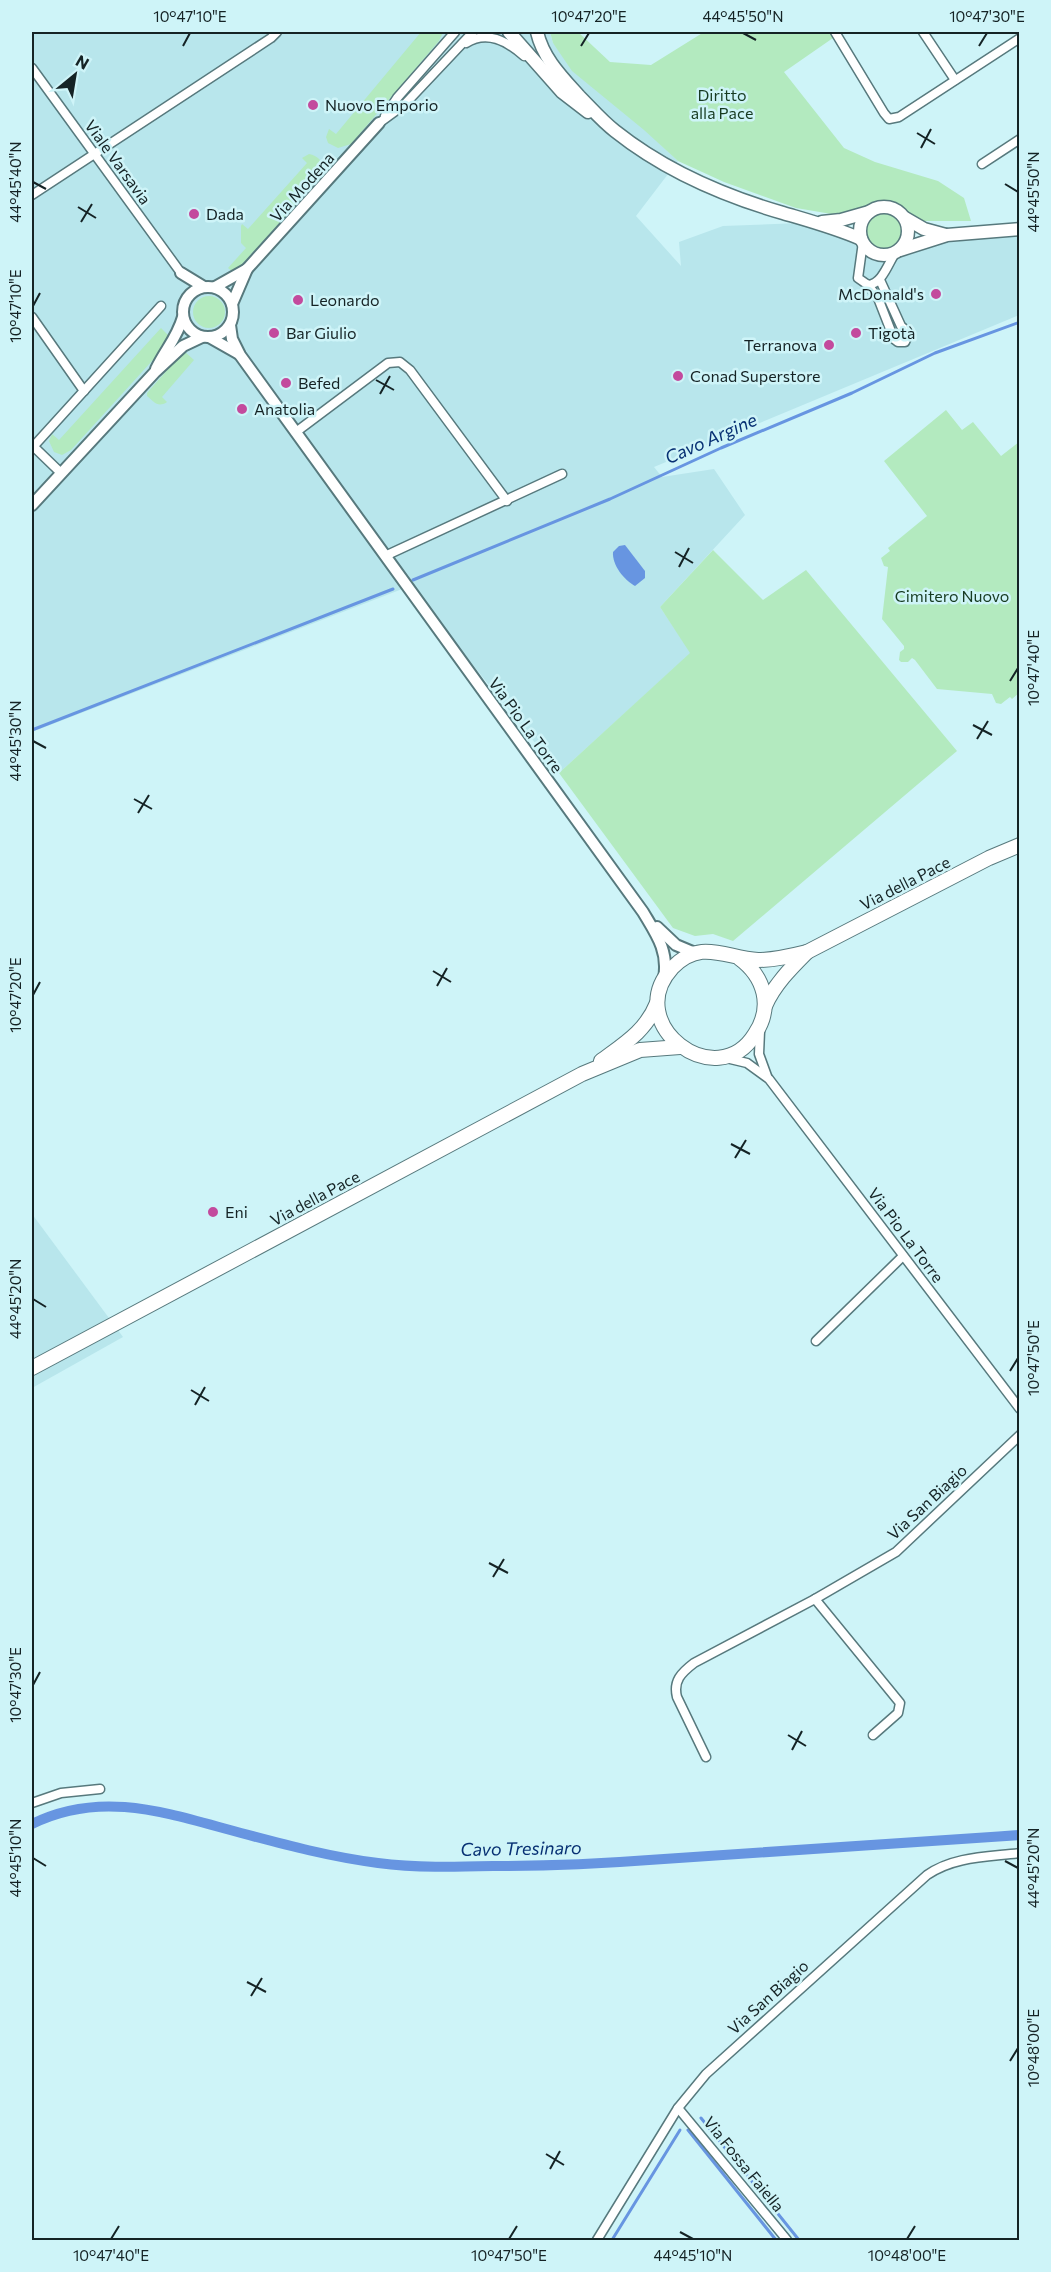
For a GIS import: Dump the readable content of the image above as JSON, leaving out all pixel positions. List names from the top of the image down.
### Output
{
  "streets": {
    "main road": ["Via della Pace"],
    "street": [
      "Viale Varsavia",
      "Via Modena",
      "Via Pio La Torre",
      "Via San Biagio",
      "Via Fossa Faiella"
    ]
  },
  "crossings": [
    ["Viale Varsavia", "Via Modena"],
    ["Viale Varsavia", "Via Pio La Torre"],
    ["Via Modena", "Via Pio La Torre"],
    ["Via Pio La Torre", "Via della Pace"],
    ["Via San Biagio", "Via Fossa Faiella"]
  ],
  "water": ["Cavo Argine", "Cavo Tresinaro"],
  "parks": ["Diritto alla Pace", "Cimitero Nuovo"],
  "places": [
    "Nuovo Emporio",
    "Dada",
    "McDonald's",
    "Leonardo",
    "Bar Giulio",
    "Tigotà",
    "Terranova",
    "Conad Superstore",
    "Befed",
    "Anatolia",
    "Eni"
  ],
  "north": "top right",
  "coordinates": [
    "10°47'10\"E",
    "10°47'20\"E",
    "44°45'50\"N",
    "10°47'30\"E",
    "44°45'40\"N",
    "10°47'40\"E",
    "44°45'30\"N",
    "44°45'20\"N",
    "10°47'50\"E",
    "44°45'10\"N",
    "10°48'00\"E"
  ]
}
